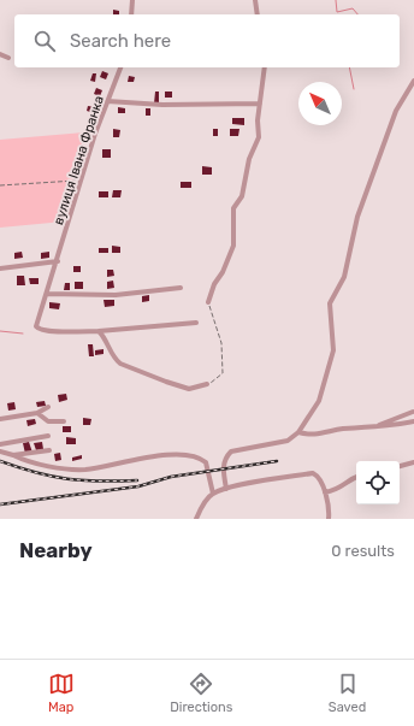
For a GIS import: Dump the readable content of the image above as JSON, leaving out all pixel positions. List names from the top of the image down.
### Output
{
  "streets": {
    "street": ["вулиця Івана Франка"]
  },
  "north": "top left",
  "page": {
    "search": "Search here",
    "heading": ["Nearby", "0 results"],
    "nav": ["Map", "Directions", "Saved"]
  }
}
